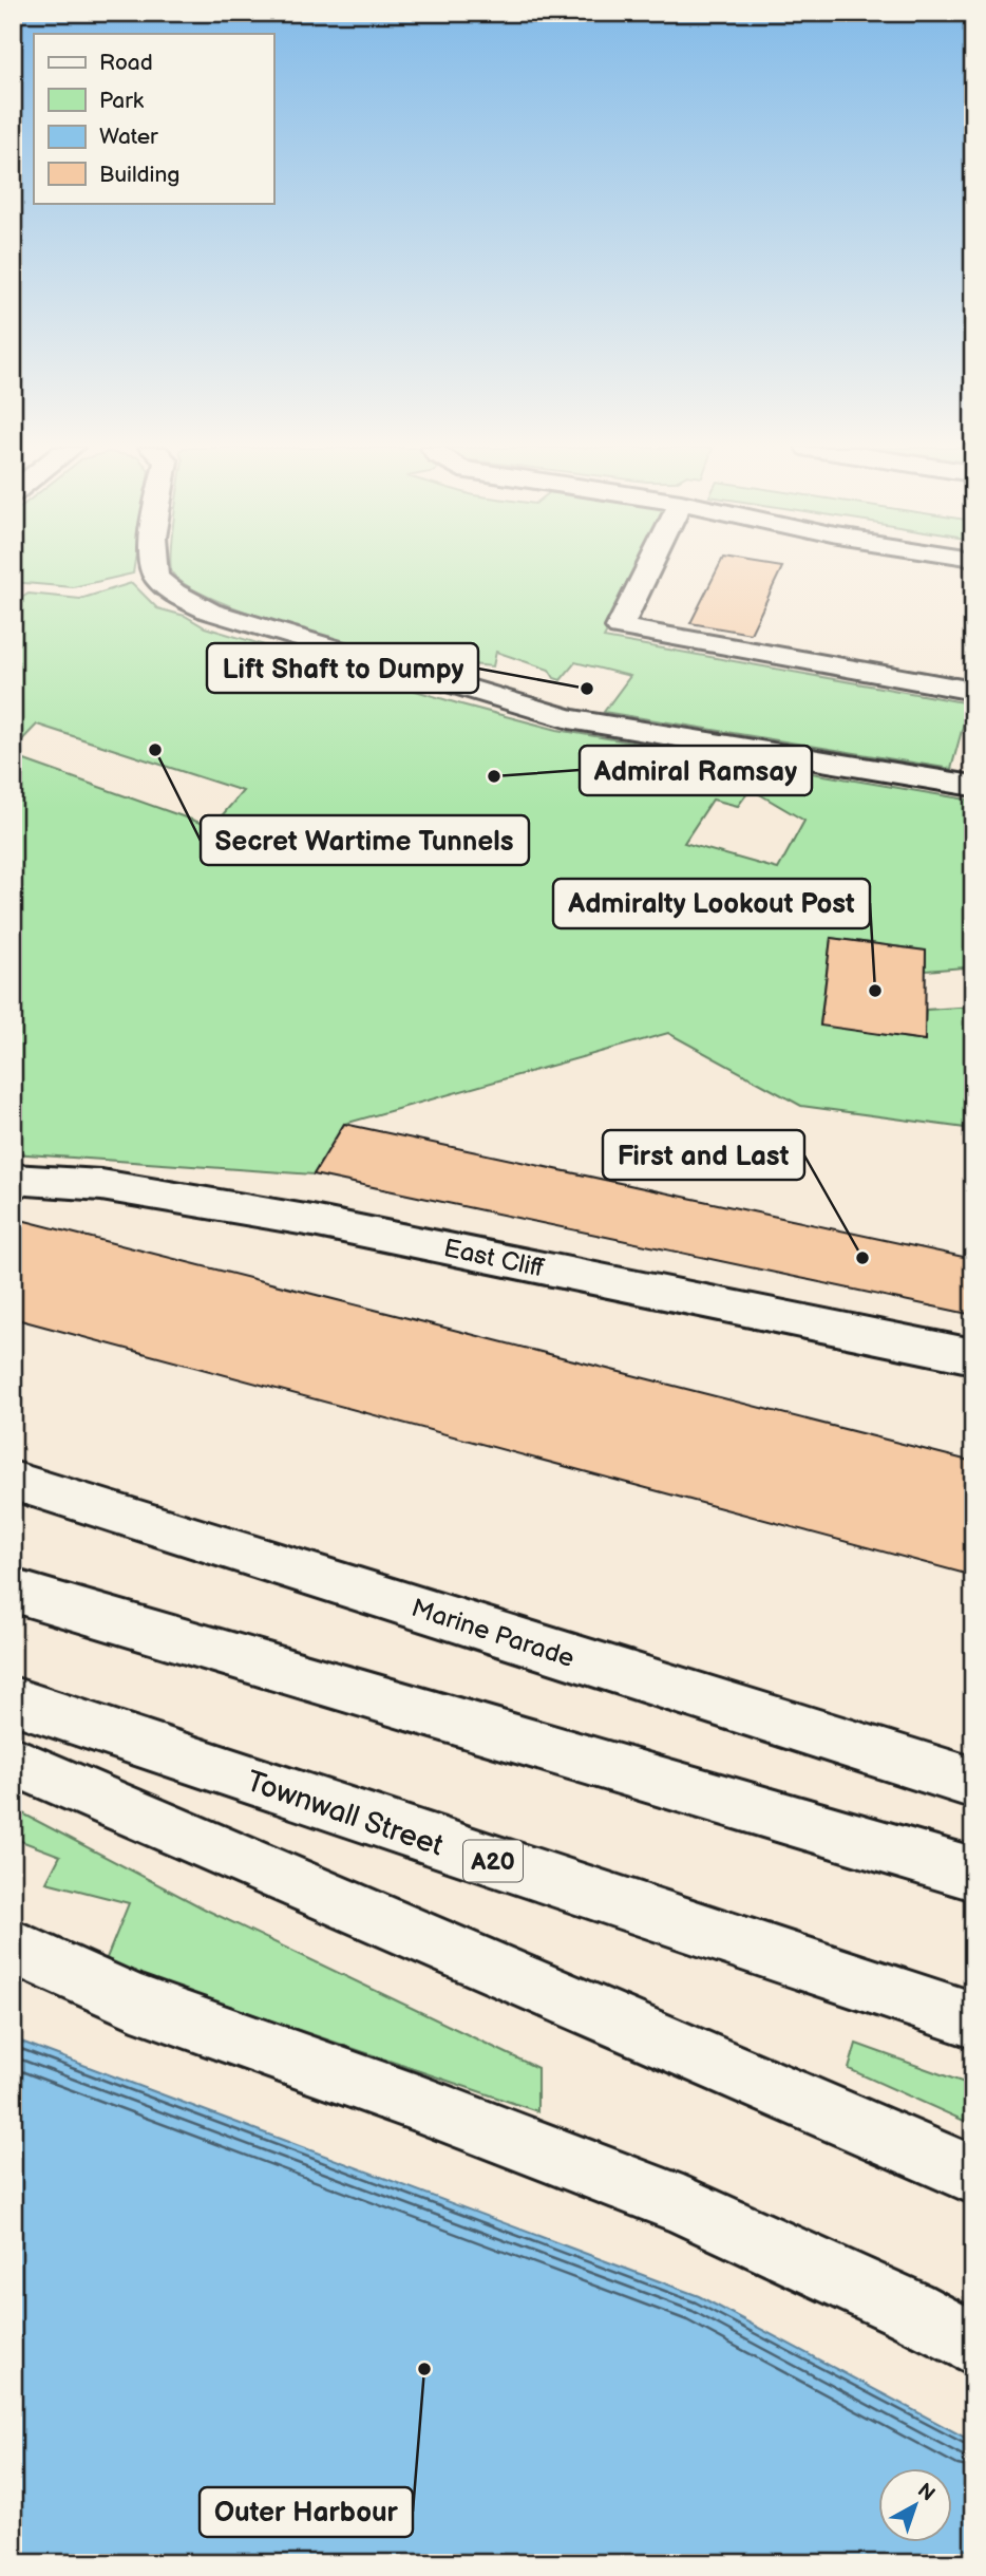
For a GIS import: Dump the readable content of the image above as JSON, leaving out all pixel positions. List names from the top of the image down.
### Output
{
  "streets": {
    "main road": [
      "East Cliff",
      "Marine Parade",
      "Townwall Street",
      "A20"
    ]
  },
  "places": [
    "Lift Shaft to Dumpy",
    "Secret Wartime Tunnels",
    "Admiral Ramsay",
    "Admiralty Lookout Post",
    "First and Last",
    "Outer Harbour"
  ],
  "legend": [
    "Road",
    "Park",
    "Water",
    "Building"
  ],
  "north": "top right"
}
